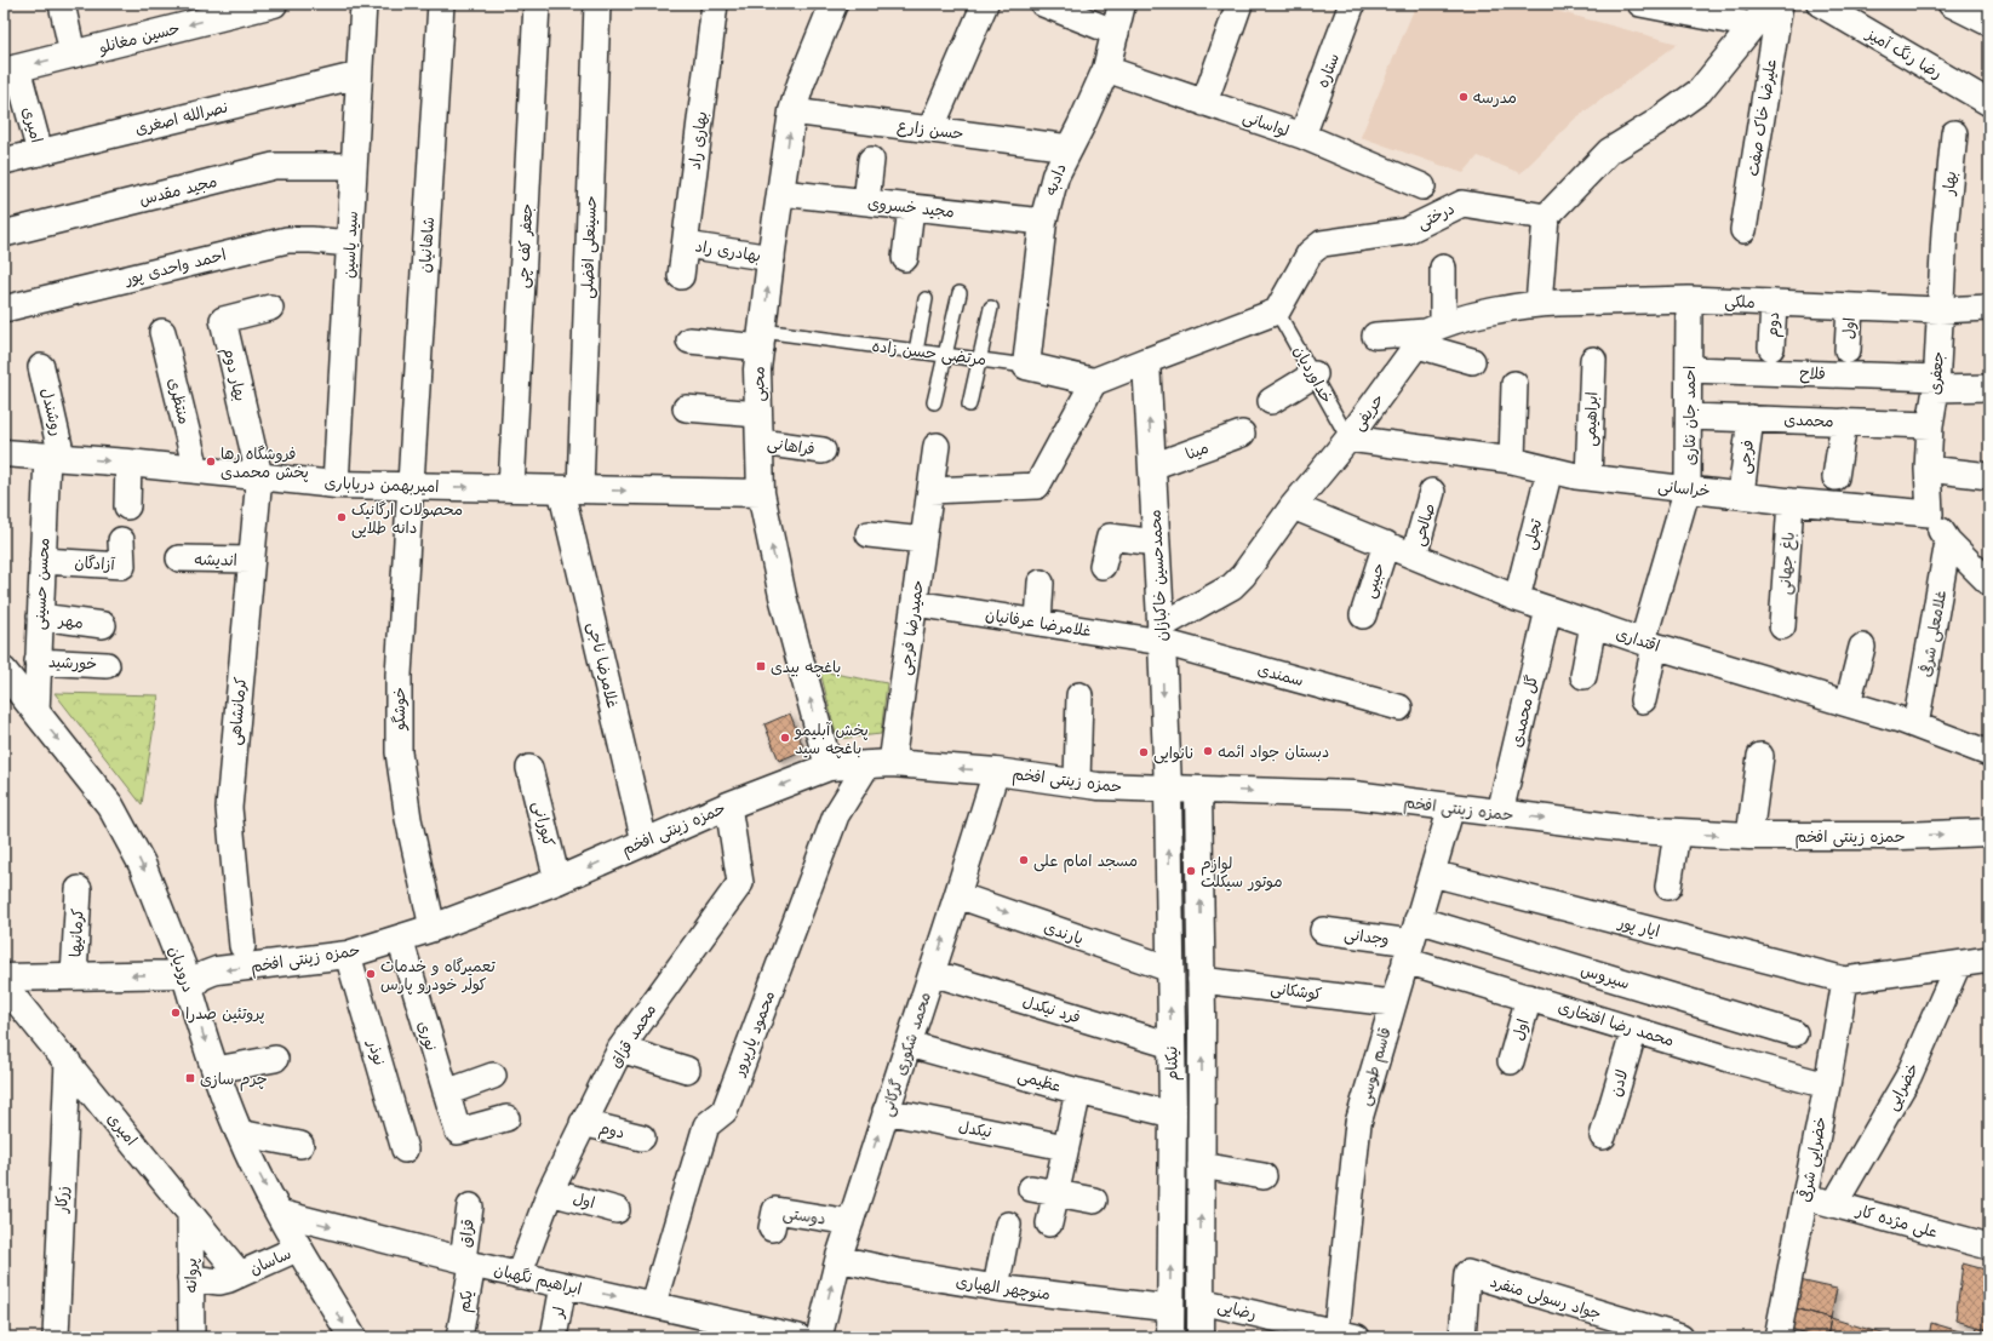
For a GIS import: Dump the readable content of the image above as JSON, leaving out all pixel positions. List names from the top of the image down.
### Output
{
  "streets": {
    "main road": [
      "حسین مغانلو",
      "دادبه",
      "مرتضی حسن زاده",
      "محبی",
      "امیربهمن دریاباری",
      "محمدحسین خاکبازان",
      "حمزه زینتی افخم",
      "درودیان",
      "نیکنام"
    ],
    "street": [
      "رضا رنگ آمیز",
      "ستاره",
      "نصرالله اصغری",
      "علیرضا خاک صفت",
      "لواسانی",
      "امیری",
      "حسن زارع",
      "بهاری راد",
      "بهار",
      "مجید مقدس",
      "مجید خسروی",
      "درختی",
      "سید یاسین",
      "شاهانیان",
      "جعفر کف چی",
      "حسینعلی افضلی",
      "بهادری راد",
      "احمد واحدی پور",
      "ملکی",
      "دوم",
      "اول",
      "فلاح",
      "جعفری",
      "بهار دوم",
      "منتظری",
      "روشندل",
      "حریفی",
      "احمد جان نثاری",
      "ابراهیمی",
      "محمدی",
      "فراهانی",
      "مینا",
      "فرجی",
      "خراسانی",
      "صالحی",
      "تجلی",
      "اندیشه",
      "آزادگان",
      "باغ جهانی",
      "حبیبی",
      "محسن حسینی",
      "مهر",
      "غلامرضا عرفانیان",
      "حمیدرضا فرجی",
      "غلامعلی شرفی",
      "اقتداری",
      "خورشید",
      "غلامرضا ناجی",
      "سمندی",
      "خوشگو",
      "کرمانشاهی",
      "گل محمدی",
      "کبورانی",
      "ایار پور",
      "کرمانیها",
      "یارندی",
      "وجدانی",
      "سیروس",
      "کوشکانی",
      "فرد نیکدل",
      "محمد رضا افتخاری",
      "محمود یارپرور",
      "نوری",
      "محمد قزاق",
      "نوذر",
      "محمد شکوری گرکانی",
      "قاسم طوسی",
      "عظیمی",
      "لادن",
      "خضرایی",
      "نیکدل",
      "خضرایی شرقی",
      "زرکار",
      "دوستی",
      "علی مژده کار",
      "قزاق",
      "ساسان",
      "پروانه",
      "ابراهیم نگهبان",
      "منوچهر الهیاری",
      "جواد رسولی منفرد",
      "یکم",
      "رضایی",
      "لر"
    ],
    "lane": ["خداوردیان"]
  },
  "crossings": [
    ["حسین مغانلو", "امیری"],
    ["ستاره", "لواسانی"],
    ["نصرالله اصغری", "امیری"],
    ["نصرالله اصغری", "سید یاسین"],
    ["لواسانی", "دادبه"],
    ["امیری", "زرکار"],
    ["امیری", "ساسان"],
    ["امیری", "پروانه"],
    ["حسن زارع", "دادبه"],
    ["حسن زارع", "محبی"],
    ["بهاری راد", "بهادری راد"],
    ["دادبه", "مجید خسروی"],
    ["دادبه", "مرتضی حسن زاده"],
    ["بهار", "جعفری"],
    ["مجید مقدس", "سید یاسین"],
    ["مجید خسروی", "محبی"],
    ["درختی", "خداوردیان"],
    ["سید یاسین", "احمد واحدی پور"],
    ["سید یاسین", "امیربهمن دریاباری"],
    ["شاهانیان", "امیربهمن دریاباری"],
    ["شاهانیان", "خوشگو"],
    ["جعفر کف چی", "امیربهمن دریاباری"],
    ["حسینعلی افضلی", "امیربهمن دریاباری"],
    ["حسینعلی افضلی", "غلامرضا ناجی"],
    ["بهادری راد", "محبی"],
    ["ملکی", "دوم"],
    ["ملکی", "اول"],
    ["ملکی", "جعفری"],
    ["ملکی", "احمد جان نثاری"],
    ["دوم", "محمد قزاق"],
    ["اول", "محمد رضا افتخاری"],
    ["اول", "محمد قزاق"],
    ["مرتضی حسن زاده", "محبی"],
    ["فلاح", "جعفری"],
    ["فلاح", "احمد جان نثاری"],
    ["جعفری", "محمدی"],
    ["جعفری", "خراسانی"],
    ["بهار دوم", "امیربهمن دریاباری"],
    ["بهار دوم", "کرمانشاهی"],
    ["خداوردیان", "حریفی"],
    ["خداوردیان", "خراسانی"],
    ["محبی", "فراهانی"],
    ["محبی", "امیربهمن دریاباری"],
    ["محبی", "حمزه زینتی افخم"],
    ["منتظری", "امیربهمن دریاباری"],
    ["روشندل", "امیربهمن دریاباری"],
    ["روشندل", "محسن حسینی"],
    ["حریفی", "خراسانی"],
    ["حریفی", "محمدحسین خاکبازان"],
    ["حریفی", "غلامرضا عرفانیان"],
    ["حریفی", "اقتداری"],
    ["حریفی", "سمندی"],
    ["احمد جان نثاری", "محمدی"],
    ["احمد جان نثاری", "خراسانی"],
    ["احمد جان نثاری", "اقتداری"],
    ["ابراهیمی", "خراسانی"],
    ["محمدی", "فرجی"],
    ["مینا", "محمدحسین خاکبازان"],
    ["فرجی", "خراسانی"],
    ["امیربهمن دریاباری", "محسن حسینی"],
    ["امیربهمن دریاباری", "غلامرضا ناجی"],
    ["امیربهمن دریاباری", "خوشگو"],
    ["امیربهمن دریاباری", "کرمانشاهی"],
    ["خراسانی", "تجلی"],
    ["خراسانی", "باغ جهانی"],
    ["صالحی", "اقتداری"],
    ["تجلی", "اقتداری"],
    ["اندیشه", "کرمانشاهی"],
    ["آزادگان", "محسن حسینی"],
    ["محمدحسین خاکبازان", "غلامرضا عرفانیان"],
    ["محمدحسین خاکبازان", "سمندی"],
    ["محمدحسین خاکبازان", "حمزه زینتی افخم"],
    ["محمدحسین خاکبازان", "نیکنام"],
    ["حبیبی", "اقتداری"],
    ["محسن حسینی", "مهر"],
    ["محسن حسینی", "خورشید"],
    ["محسن حسینی", "درودیان"],
    ["غلامرضا عرفانیان", "حمیدرضا فرجی"],
    ["غلامرضا عرفانیان", "سمندی"],
    ["حمیدرضا فرجی", "حمزه زینتی افخم"],
    ["حمیدرضا فرجی", "محمود یارپرور"],
    ["غلامعلی شرفی", "اقتداری"],
    ["اقتداری", "گل محمدی"],
    ["غلامرضا ناجی", "حمزه زینتی افخم"],
    ["خوشگو", "حمزه زینتی افخم"],
    ["گل محمدی", "حمزه زینتی افخم"],
    ["حمزه زینتی افخم", "کبورانی"],
    ["حمزه زینتی افخم", "درودیان"],
    ["حمزه زینتی افخم", "محمود یارپرور"],
    ["حمزه زینتی افخم", "نوری"],
    ["حمزه زینتی افخم", "محمد قزاق"],
    ["حمزه زینتی افخم", "نوذر"],
    ["حمزه زینتی افخم", "محمد شکوری گرکانی"],
    ["حمزه زینتی افخم", "نیکنام"],
    ["حمزه زینتی افخم", "قاسم طوسی"],
    ["ایار پور", "قاسم طوسی"],
    ["ایار پور", "خضرایی شرقی"],
    ["یارندی", "محمد شکوری گرکانی"],
    ["یارندی", "نیکنام"],
    ["وجدانی", "سیروس"],
    ["وجدانی", "محمد رضا افتخاری"],
    ["وجدانی", "قاسم طوسی"],
    ["درودیان", "ساسان"],
    ["درودیان", "ابراهیم نگهبان"],
    ["سیروس", "محمد رضا افتخاری"],
    ["سیروس", "قاسم طوسی"],
    ["کوشکانی", "نیکنام"],
    ["کوشکانی", "قاسم طوسی"],
    ["فرد نیکدل", "محمد شکوری گرکانی"],
    ["فرد نیکدل", "نیکنام"],
    ["محمد رضا افتخاری", "قاسم طوسی"],
    ["محمد رضا افتخاری", "لادن"],
    ["محمد رضا افتخاری", "خضرایی شرقی"],
    ["محمود یارپرور", "ابراهیم نگهبان"],
    ["محمد قزاق", "ابراهیم نگهبان"],
    ["محمد شکوری گرکانی", "عظیمی"],
    ["محمد شکوری گرکانی", "نیکدل"],
    ["محمد شکوری گرکانی", "دوستی"],
    ["محمد شکوری گرکانی", "منوچهر الهیاری"],
    ["نیکنام", "عظیمی"],
    ["نیکنام", "منوچهر الهیاری"],
    ["نیکنام", "رضایی"],
    ["قاسم طوسی", "رضایی"],
    ["خضرایی", "علی مژده کار"],
    ["خضرایی شرقی", "علی مژده کار"],
    ["قزاق", "ابراهیم نگهبان"],
    ["قزاق", "یکم"],
    ["ساسان", "پروانه"],
    ["ابراهیم نگهبان", "یکم"],
    ["ابراهیم نگهبان", "لر"]
  ],
  "one_way": [
    "حسین مغانلو",
    "محبی",
    "امیربهمن دریاباری",
    "یارندی",
    "درودیان",
    "نیکنام",
    "ابراهیم نگهبان"
  ],
  "places": {
    "other": [
      "مدرسه",
      "فروشگاه رها پخش محمدی",
      "محصولات ارگانیک دانه طلایی",
      "پخش آبلیمو باغچه سید",
      "دبستان جواد ائمه",
      "نانوایی",
      "مسجد امام علی",
      "لوازم موتور سیکلت",
      "تعمیرگاه و خدمات کولر خودرو پارس",
      "پروتئین صدرا"
    ],
    "transit": ["باغچه بیدی", "چرم سازی"]
  }
}
